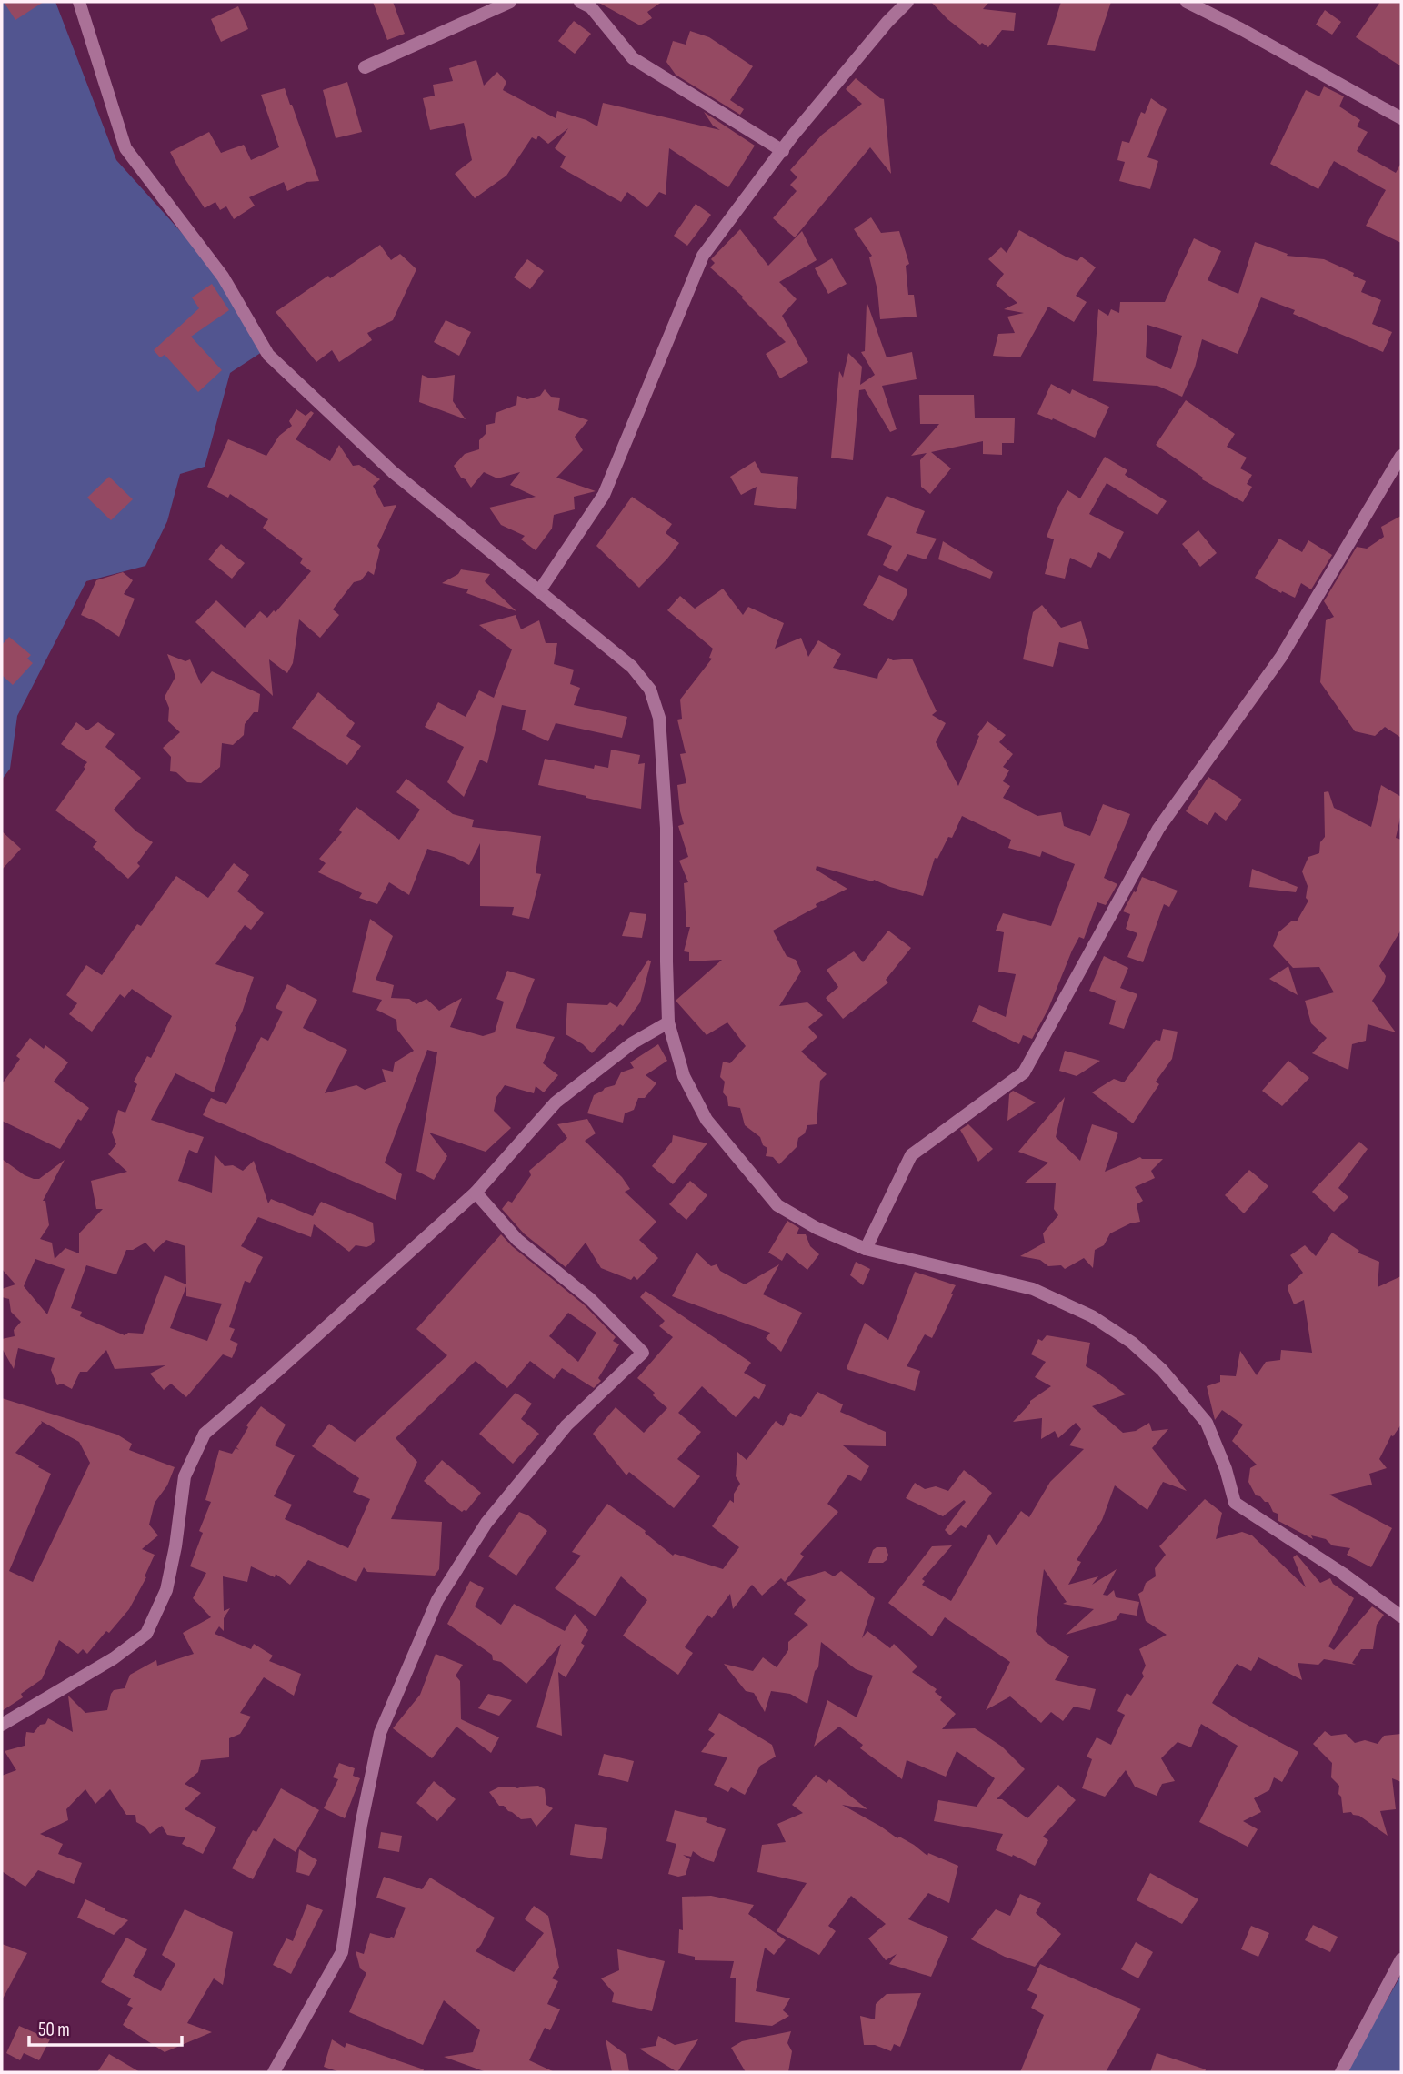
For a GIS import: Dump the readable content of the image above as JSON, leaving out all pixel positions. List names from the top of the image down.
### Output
{
  "scale_bar": "50 m"
}
